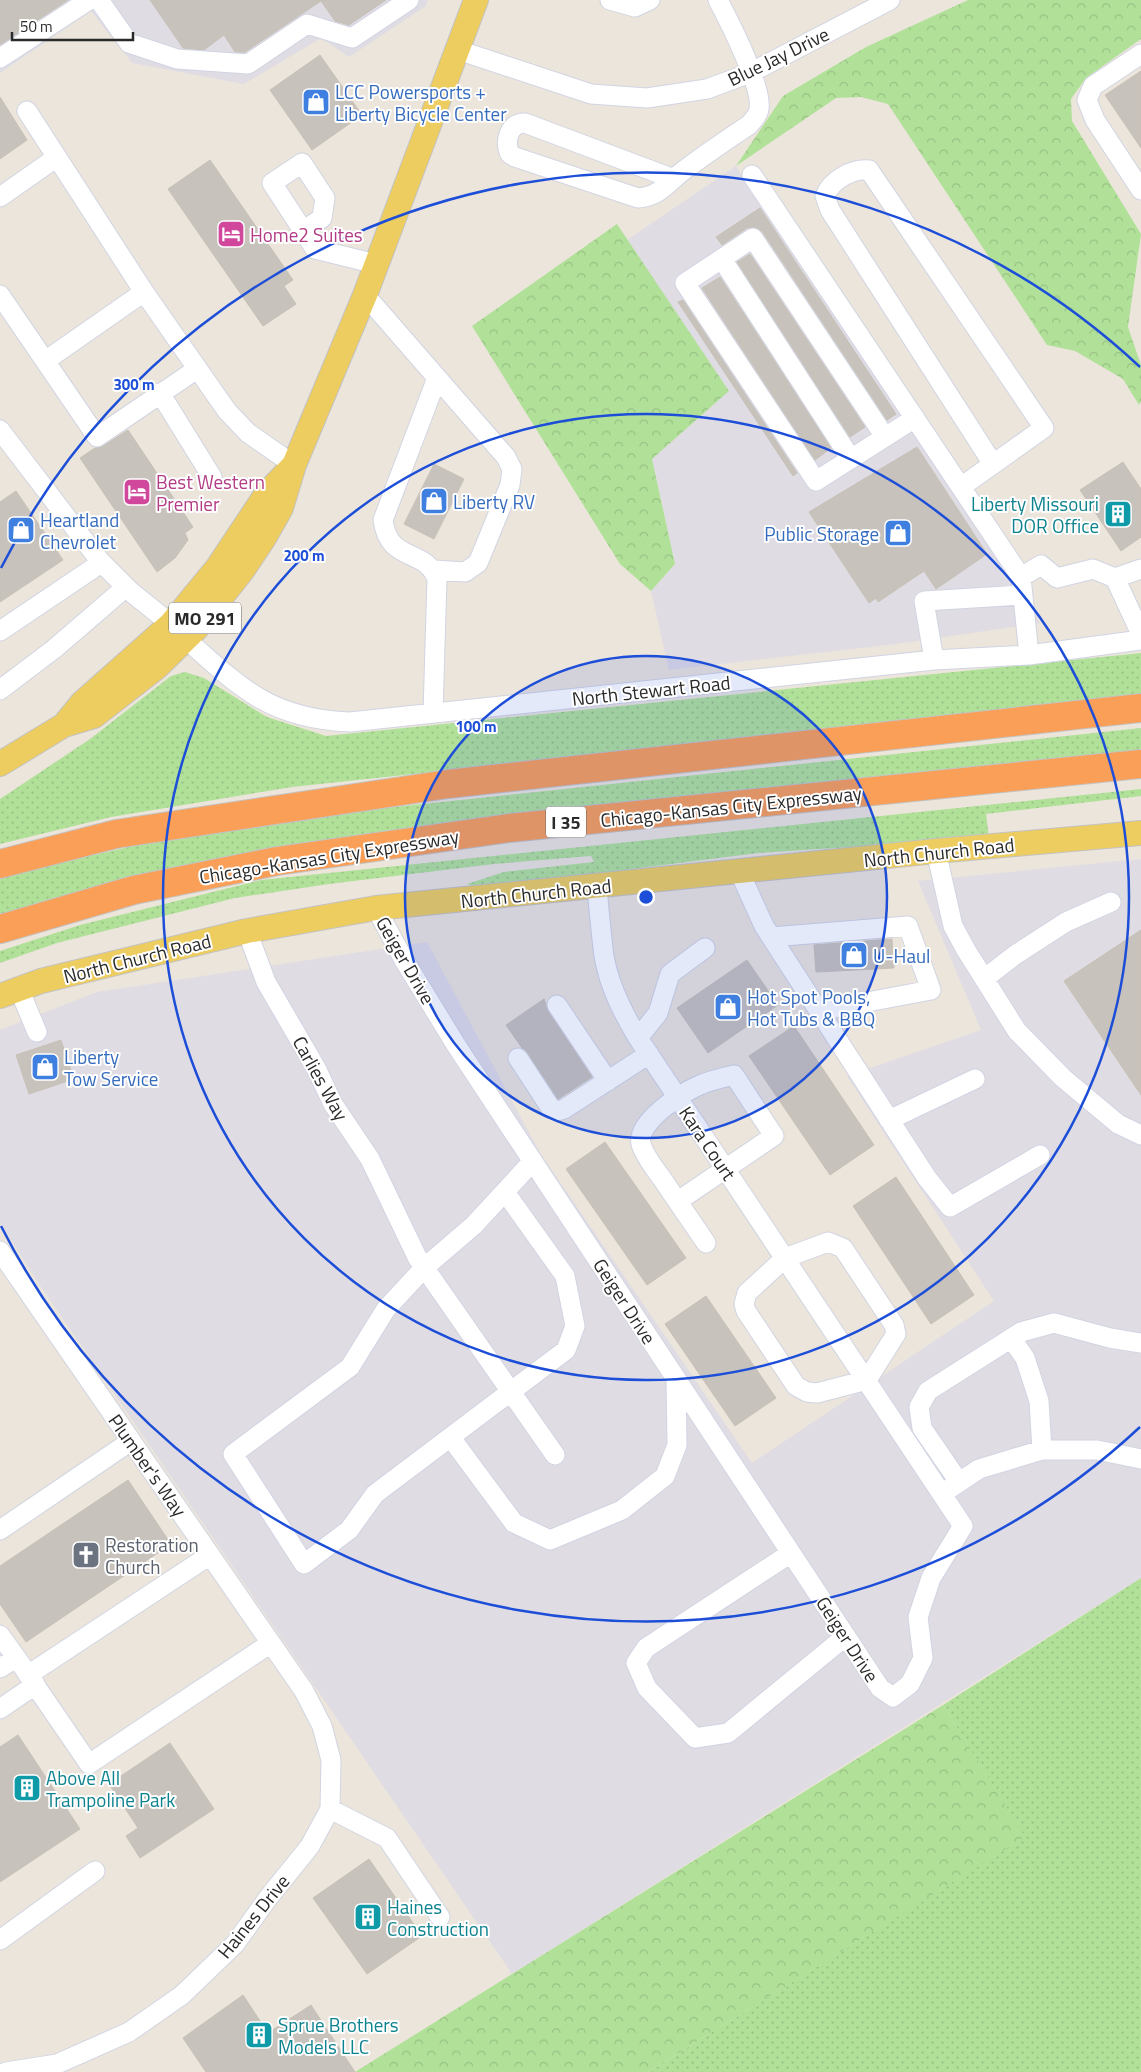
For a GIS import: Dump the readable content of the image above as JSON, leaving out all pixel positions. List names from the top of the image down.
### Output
{
  "streets": {
    "highway": ["Chicago-Kansas City Expressway", "I 35"],
    "main road": ["MO 291", "North Church Road"],
    "street": [
      "Blue Jay Drive",
      "North Stewart Road",
      "Geiger Drive",
      "Carlies Way",
      "Kara Court",
      "Plumber's Way",
      "Haines Drive"
    ]
  },
  "crossings": [
    ["Blue Jay Drive", "MO 291"],
    ["MO 291", "North Stewart Road"],
    ["North Church Road", "Geiger Drive"],
    ["North Church Road", "Carlies Way"],
    ["North Church Road", "Kara Court"],
    ["Geiger Drive", "Kara Court"],
    ["Plumber's Way", "Haines Drive"]
  ],
  "places": {
    "shop": [
      "LCC Powersports + Liberty Bicycle Center",
      "Liberty RV",
      "Heartland Chevrolet",
      "Public Storage",
      "U-Haul",
      "Hot Spot Pools, Hot Tubs & BBQ",
      "Liberty Tow Service"
    ],
    "hotel": ["Home2 Suites", "Best Western Premier"],
    "building": [
      "Liberty Missouri DOR Office",
      "Above All Trampoline Park",
      "Haines Construction",
      "Sprue Brothers Models LLC"
    ],
    "church": ["Restoration Church"]
  },
  "scale_bar": "50 m",
  "rings": ["300 m", "200 m", "100 m"]
}
